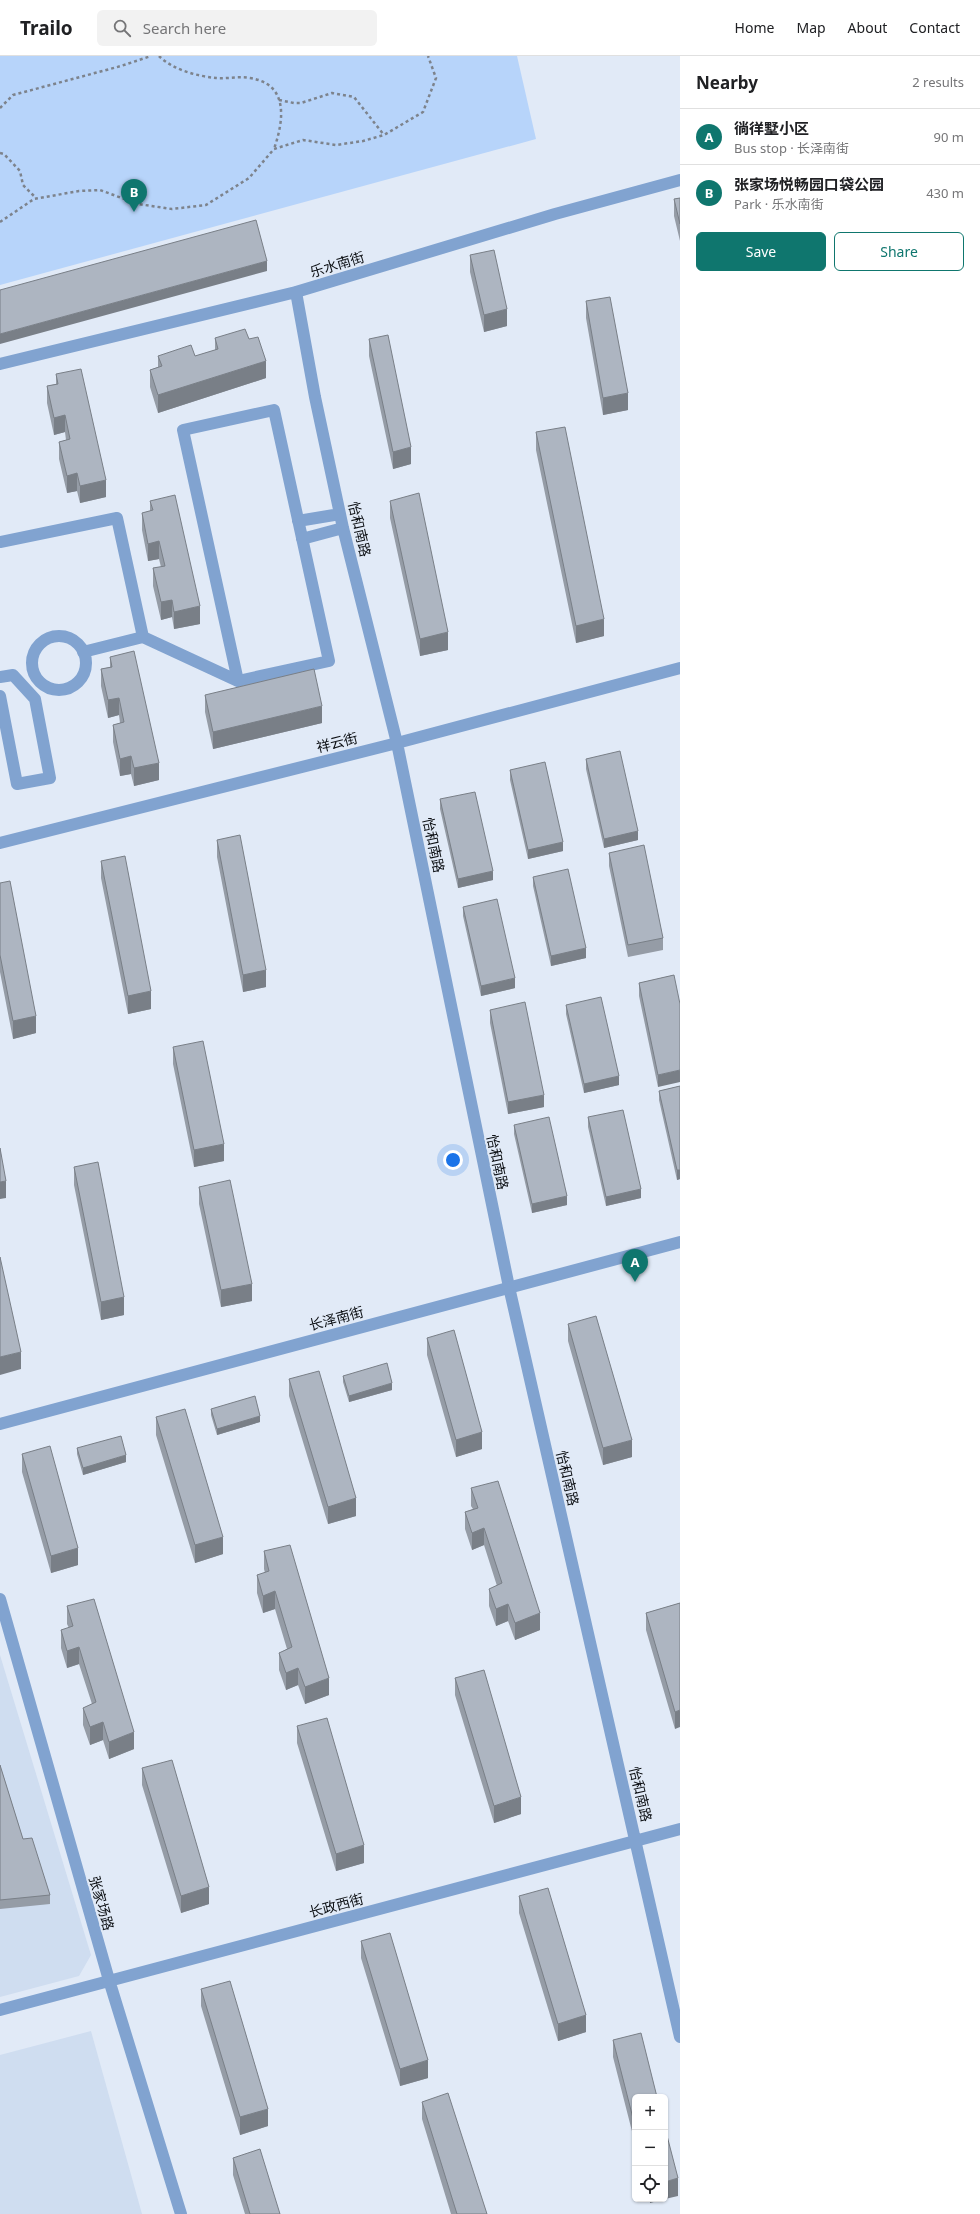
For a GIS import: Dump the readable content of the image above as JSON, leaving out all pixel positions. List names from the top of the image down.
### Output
{
  "streets": {
    "street": [
      "乐水南街",
      "怡和南路",
      "祥云街",
      "长泽南街",
      "张家场路",
      "长政西街"
    ]
  },
  "crossings": [
    ["乐水南街", "怡和南路"],
    ["怡和南路", "祥云街"],
    ["怡和南路", "长泽南街"],
    ["怡和南路", "长政西街"],
    ["张家场路", "长政西街"]
  ],
  "page": {
    "header": "Trailo",
    "search": "Search here",
    "nav": [
      "Home",
      "Map",
      "About",
      "Contact"
    ],
    "heading": ["Nearby", "2 results"],
    "list": [
      {
        "mark": "A",
        "name": "徜徉墅小区",
        "note": "Bus stop · 长泽南街",
        "value": "90 m"
      },
      {
        "mark": "B",
        "name": "张家场悦畅园口袋公园",
        "note": "Park · 乐水南街",
        "value": "430 m"
      }
    ],
    "pins": ["B", "A"],
    "buttons": ["Save", "Share"],
    "map_buttons": ["+", "−"]
  }
}
